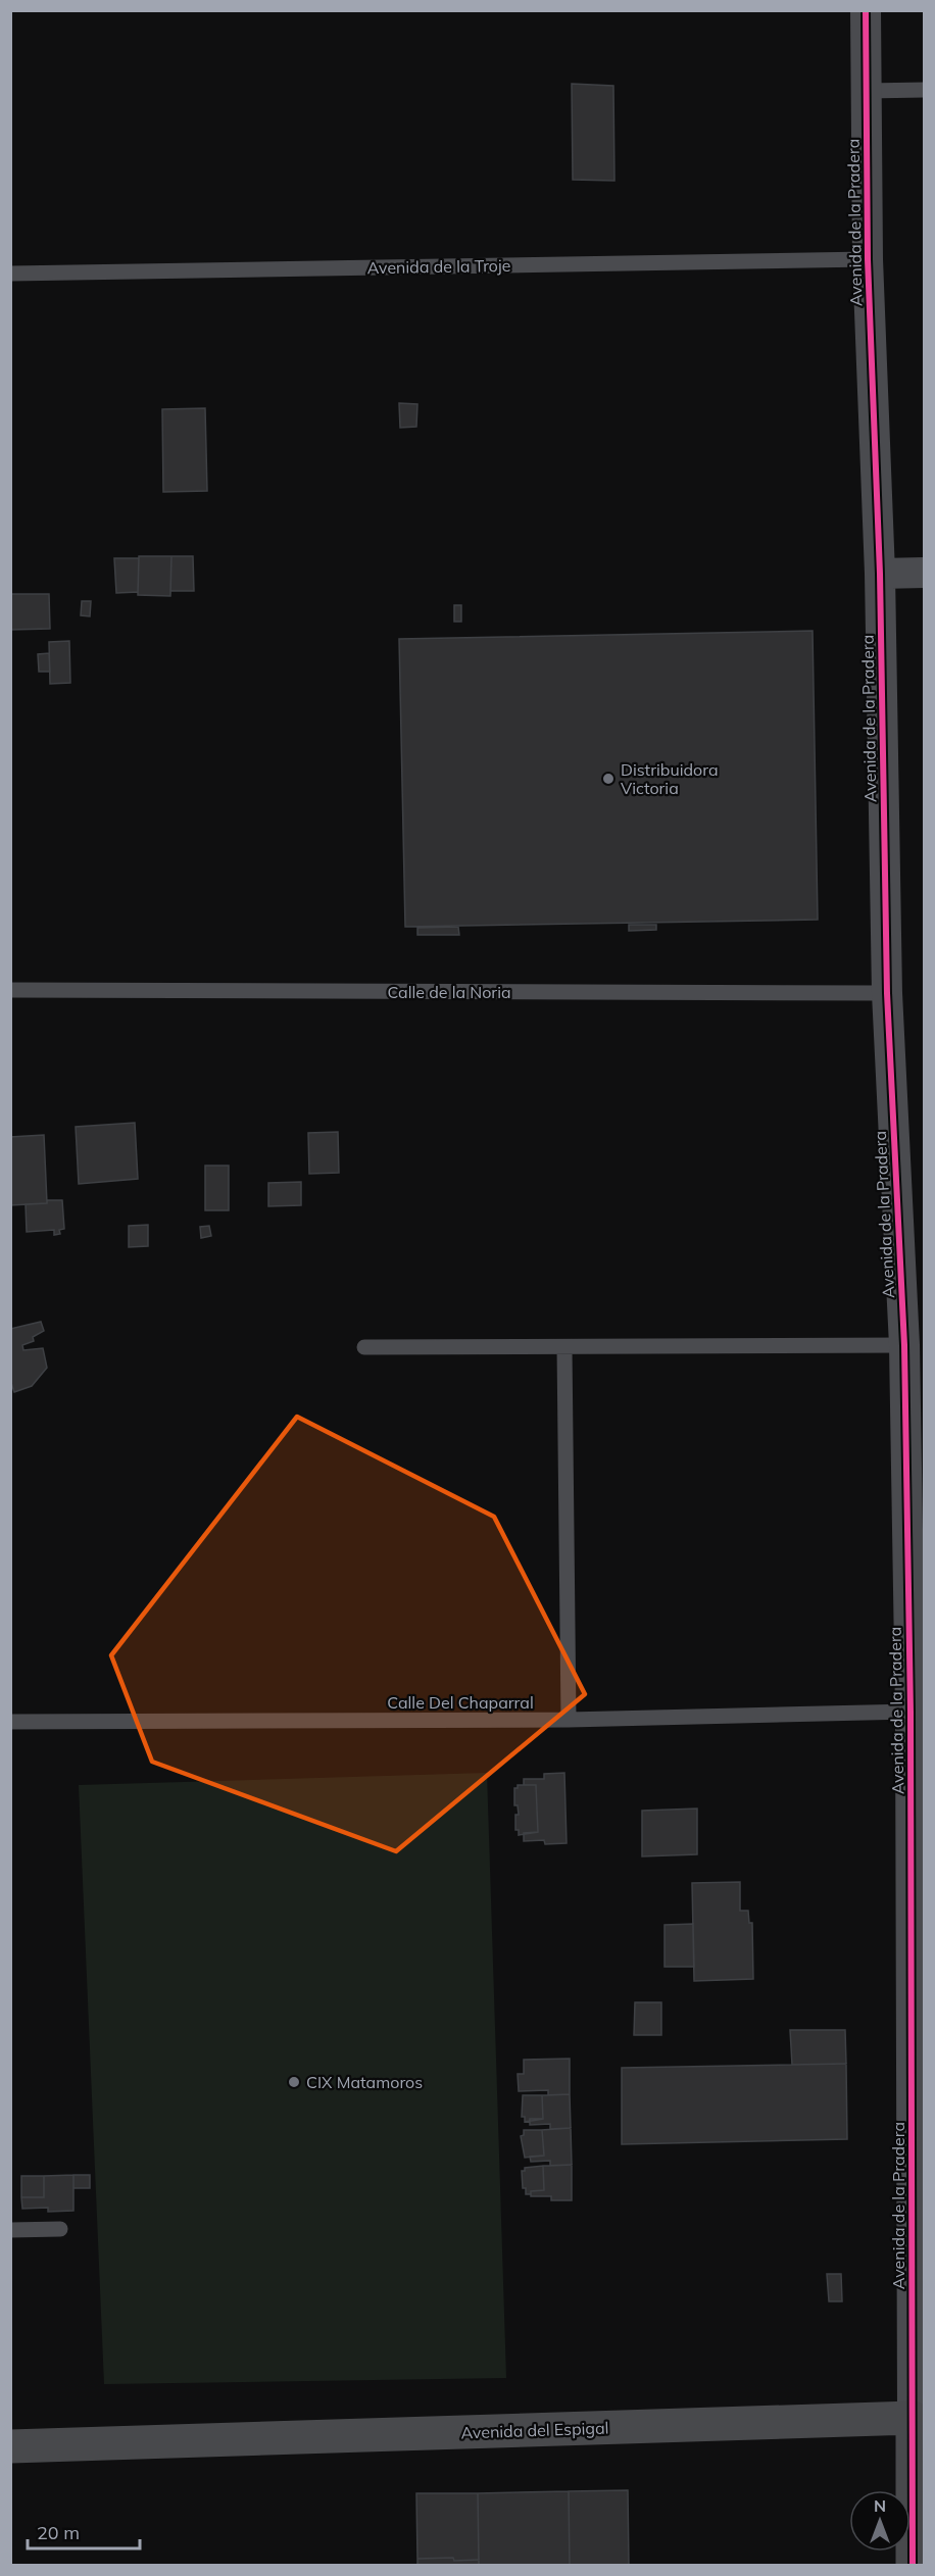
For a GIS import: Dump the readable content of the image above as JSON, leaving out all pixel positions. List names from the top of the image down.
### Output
{
  "streets": {
    "street": ["Avenida de la Pradera", "Avenida del Espigal"],
    "lane": ["Avenida de la Troje", "Calle de la Noria", "Calle Del Chaparral"]
  },
  "crossings": [
    ["Avenida de la Pradera", "Avenida de la Troje"],
    ["Avenida de la Pradera", "Calle de la Noria"],
    ["Avenida de la Pradera", "Calle Del Chaparral"],
    ["Avenida de la Pradera", "Avenida del Espigal"]
  ],
  "places": ["Distribuidora Victoria", "CIX Matamoros"],
  "scale_bar": "20 m",
  "north": "top"
}
